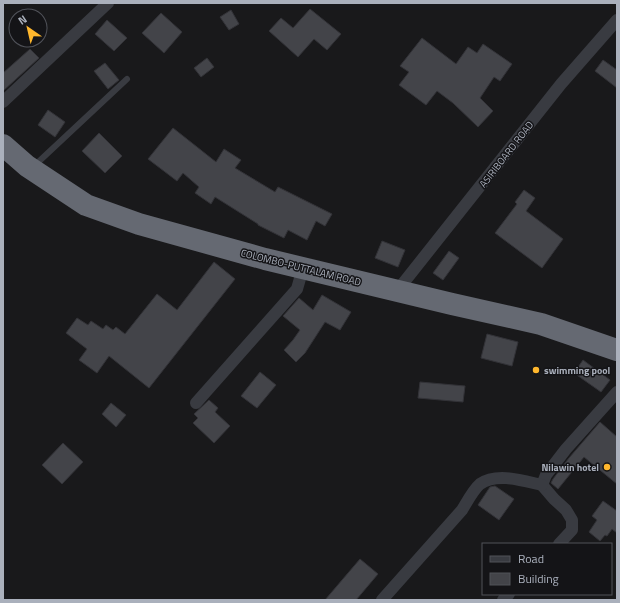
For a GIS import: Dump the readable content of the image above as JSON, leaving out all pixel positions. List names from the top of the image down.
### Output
{
  "streets": {
    "highway": ["COLOMBO-PUTTALAM ROAD"],
    "street": ["ASIRIBOARD ROAD"]
  },
  "crossings": [
    ["ASIRIBOARD ROAD", "COLOMBO-PUTTALAM ROAD"]
  ],
  "places": ["swimming pool", "Nilawin hotel"],
  "legend": ["Road", "Building"],
  "north": "top left"
}
